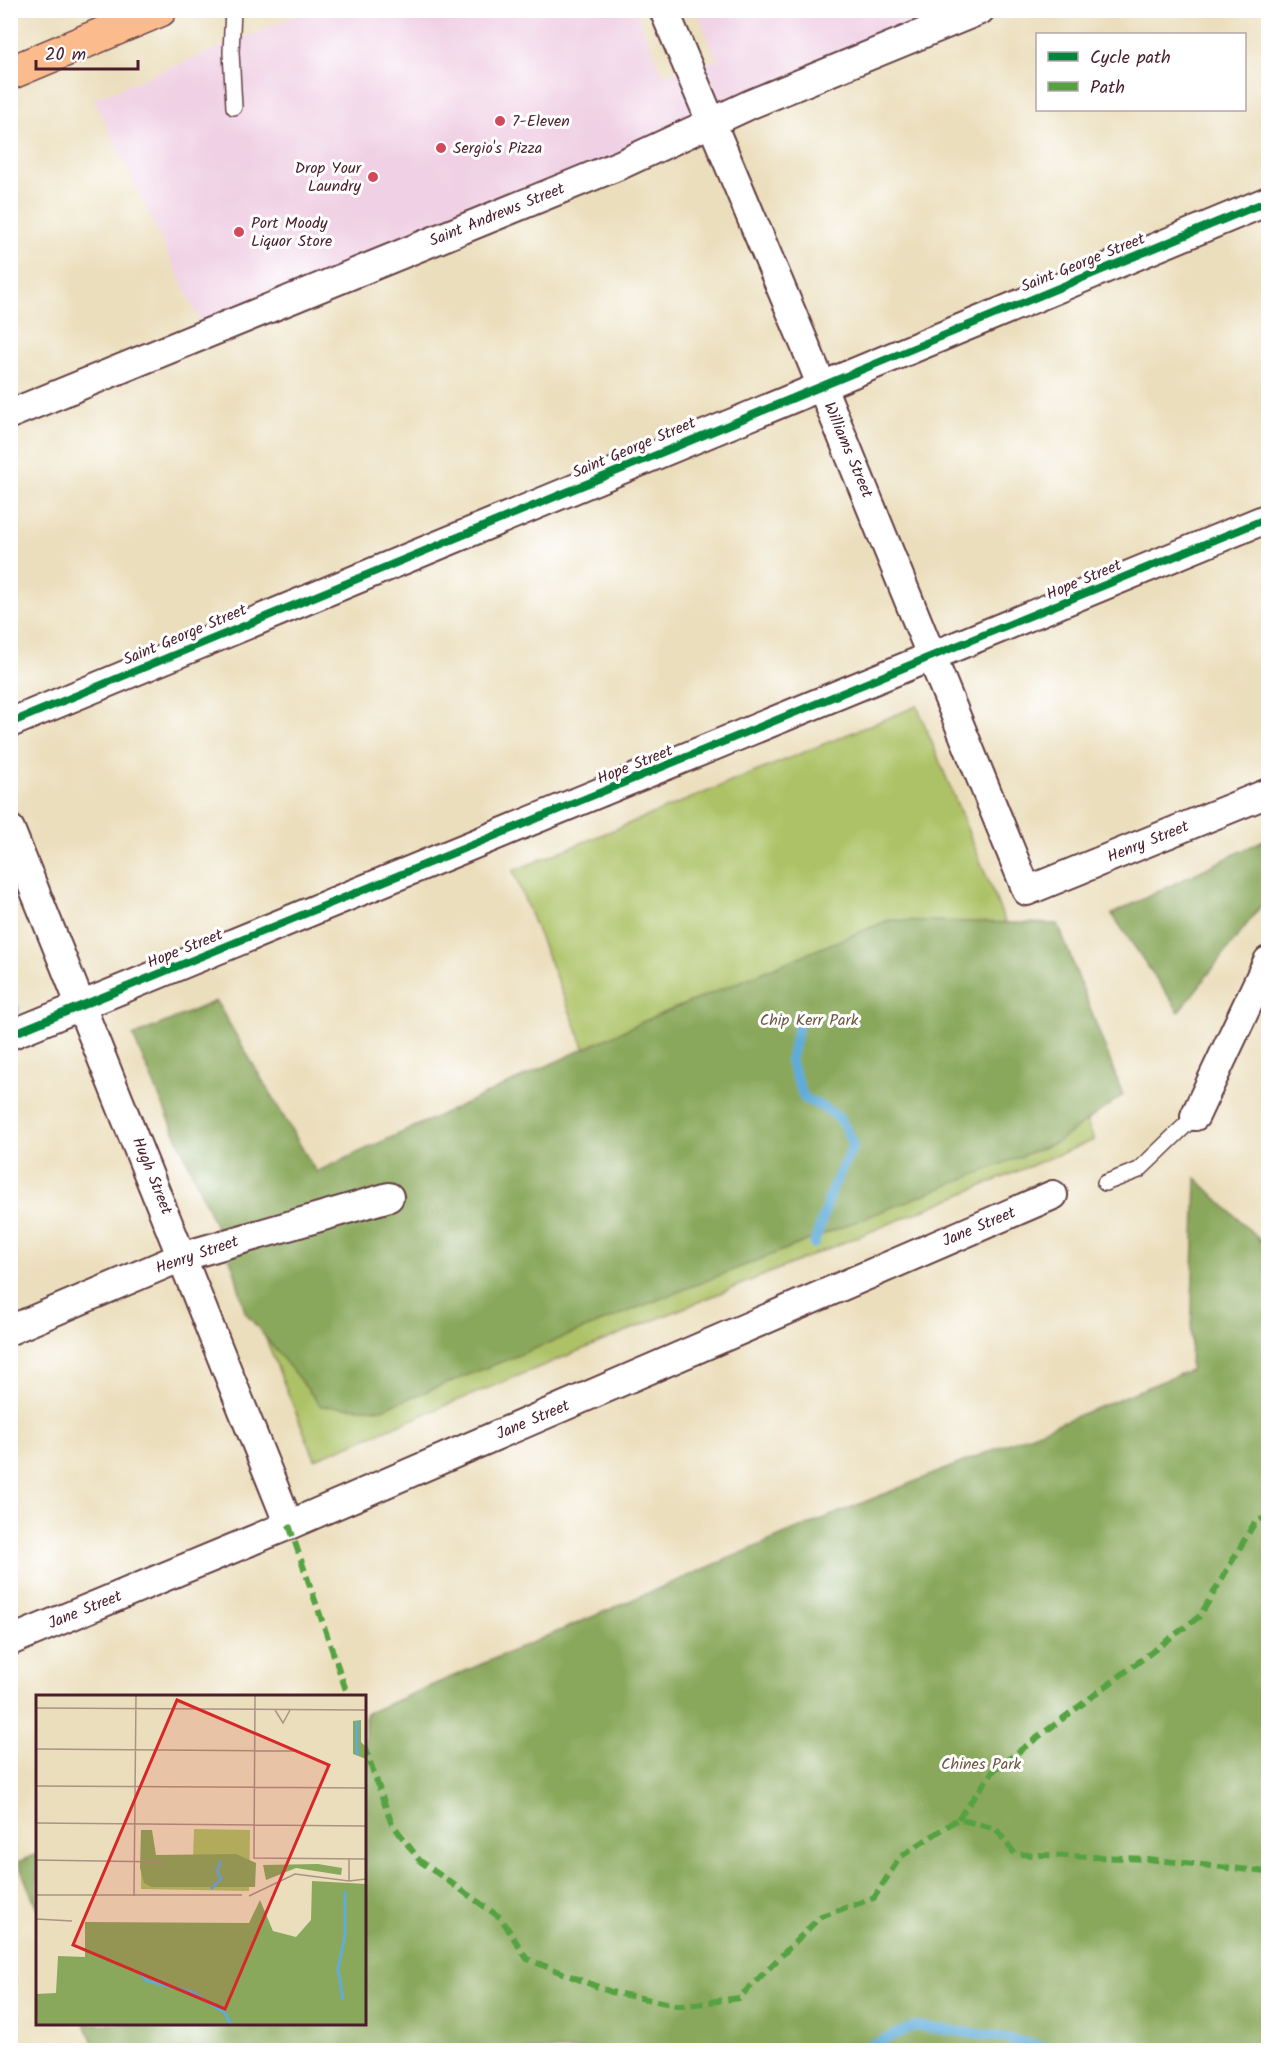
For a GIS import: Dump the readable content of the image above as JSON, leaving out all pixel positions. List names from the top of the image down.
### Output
{
  "streets": {
    "street": [
      "Saint Andrews Street",
      "Saint George Street",
      "Williams Street",
      "Hope Street",
      "Henry Street",
      "Hugh Street",
      "Jane Street"
    ]
  },
  "crossings": [
    ["Saint Andrews Street", "Williams Street"],
    ["Saint George Street", "Williams Street"],
    ["Williams Street", "Hope Street"],
    ["Williams Street", "Henry Street"],
    ["Hope Street", "Hugh Street"],
    ["Henry Street", "Hugh Street"],
    ["Hugh Street", "Jane Street"]
  ],
  "parks": ["Chip Kerr Park", "Chines Park"],
  "places": [
    "7-Eleven",
    "Sergio's Pizza",
    "Drop Your Laundry",
    "Port Moody Liquor Store"
  ],
  "legend": ["Cycle path", "Path"],
  "scale_bar": "20 m"
}
